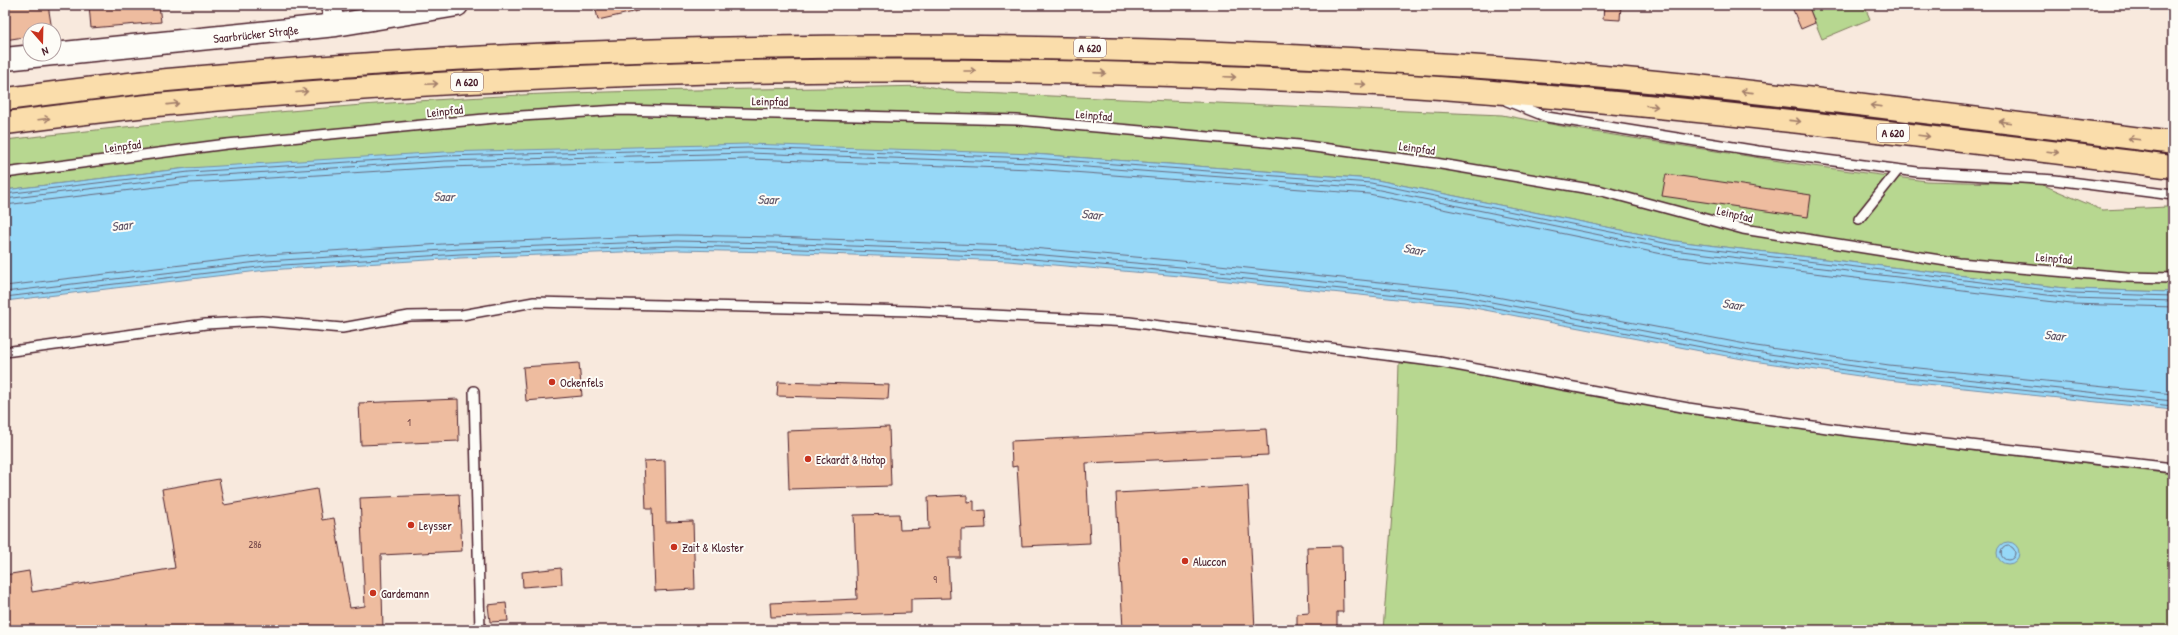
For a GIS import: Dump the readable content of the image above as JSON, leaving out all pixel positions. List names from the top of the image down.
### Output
{
  "streets": {
    "highway": ["A 620"],
    "street": ["Saarbrücker Straße"],
    "lane": ["Leinpfad"]
  },
  "water": ["Saar"],
  "places": [
    "Ockenfels",
    "Eckardt & Hotop",
    "Leysser",
    "Zait & Kloster",
    "Aluccon",
    "Gardemann"
  ],
  "house_numbers": ["1", "286", "9"],
  "north": "bottom"
}
